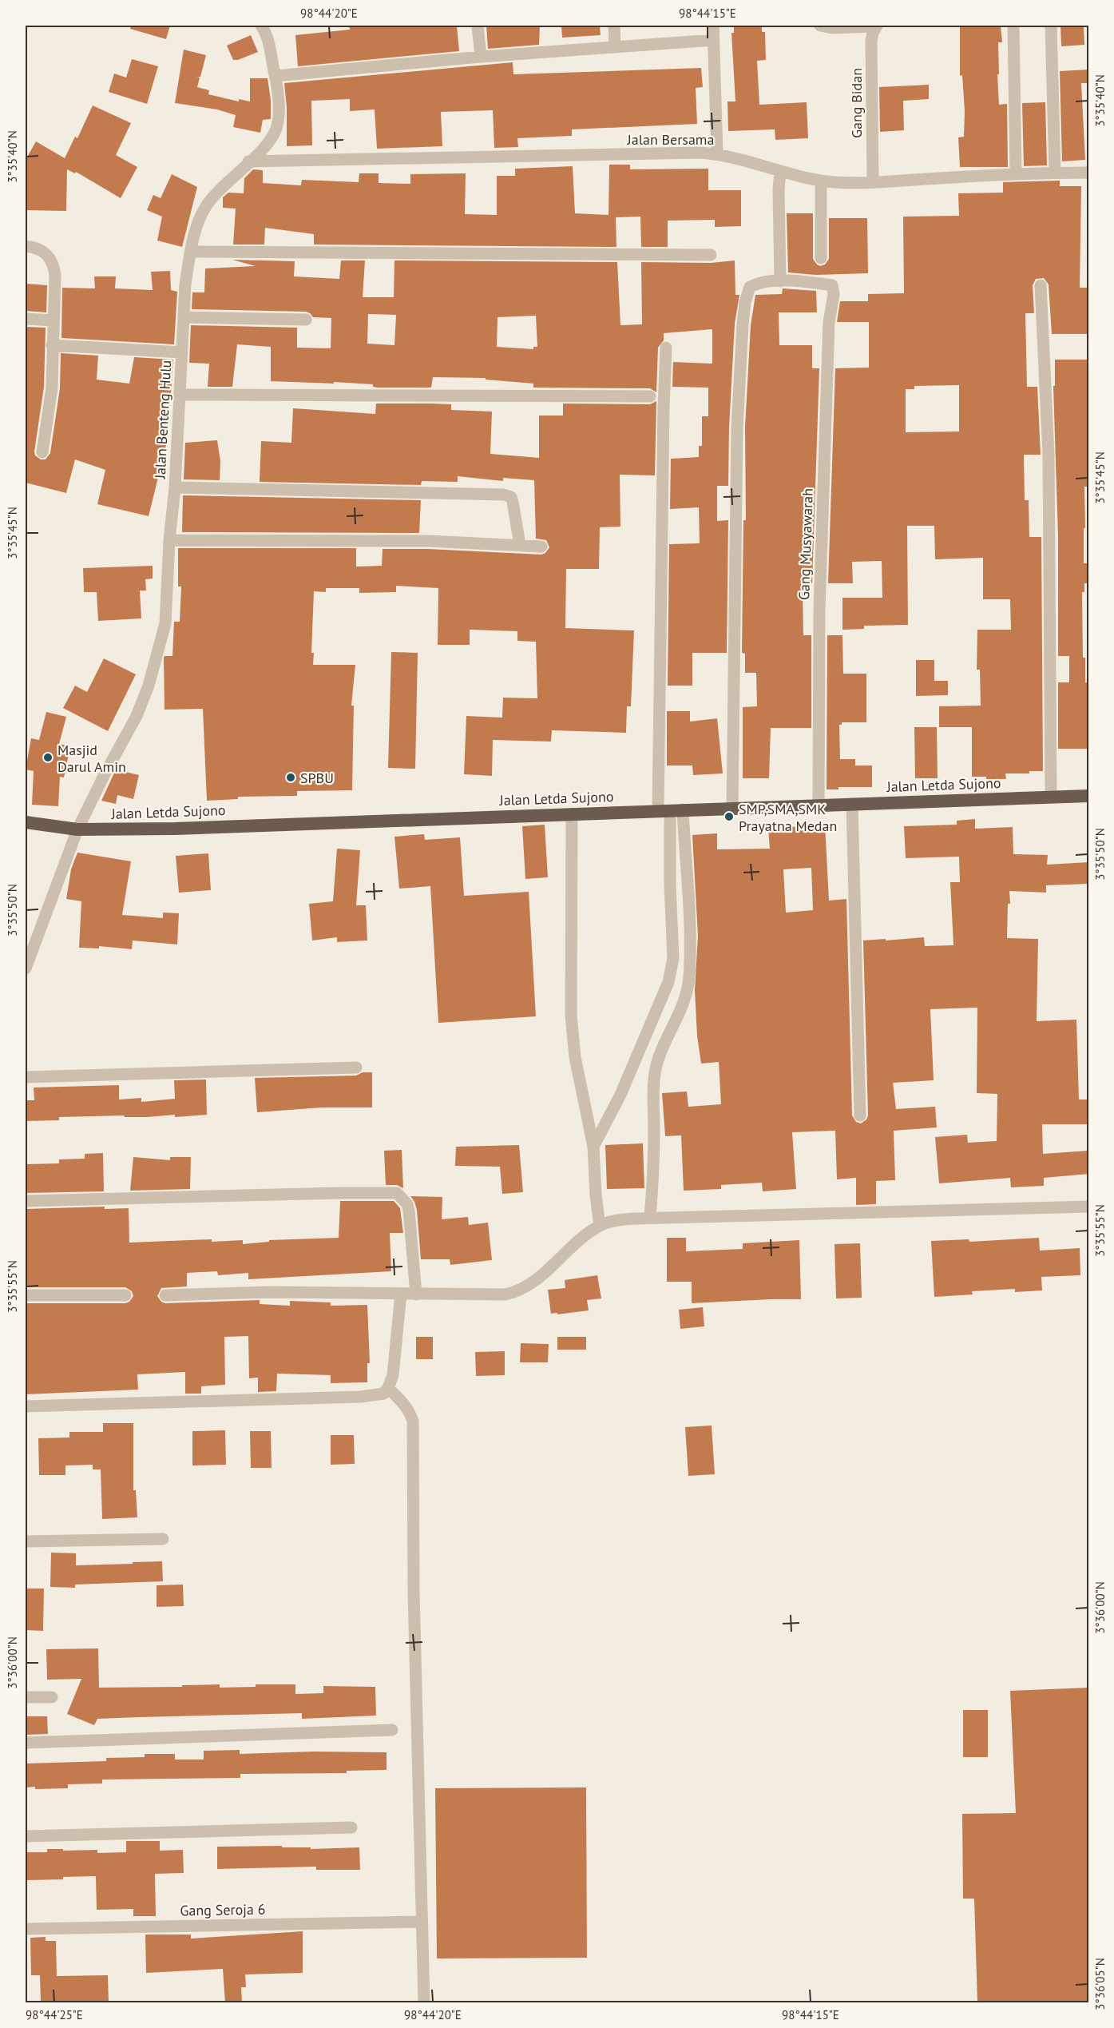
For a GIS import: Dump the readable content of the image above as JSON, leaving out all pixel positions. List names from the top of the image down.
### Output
{
  "streets": {
    "highway": ["Jalan Letda Sujono"],
    "street": [
      "Gang Bidan",
      "Jalan Bersama",
      "Jalan Benteng Hulu",
      "Gang Musyawarah",
      "Gang Seroja 6"
    ]
  },
  "crossings": [
    ["Gang Bidan", "Jalan Bersama"],
    ["Jalan Bersama", "Jalan Benteng Hulu"],
    ["Jalan Benteng Hulu", "Jalan Letda Sujono"],
    ["Gang Musyawarah", "Jalan Letda Sujono"]
  ],
  "places": ["Masjid Darul Amin", "SPBU", "SMP,SMA,SMK Prayatna Medan"],
  "coordinates": [
    "98°44'20\"E",
    "98°44'15\"E",
    "3°35'40\"N",
    "3°35'45\"N",
    "3°35'50\"N",
    "3°35'55\"N",
    "3°36'00\"N",
    "3°36'05\"N",
    "98°44'25\"E"
  ]
}
